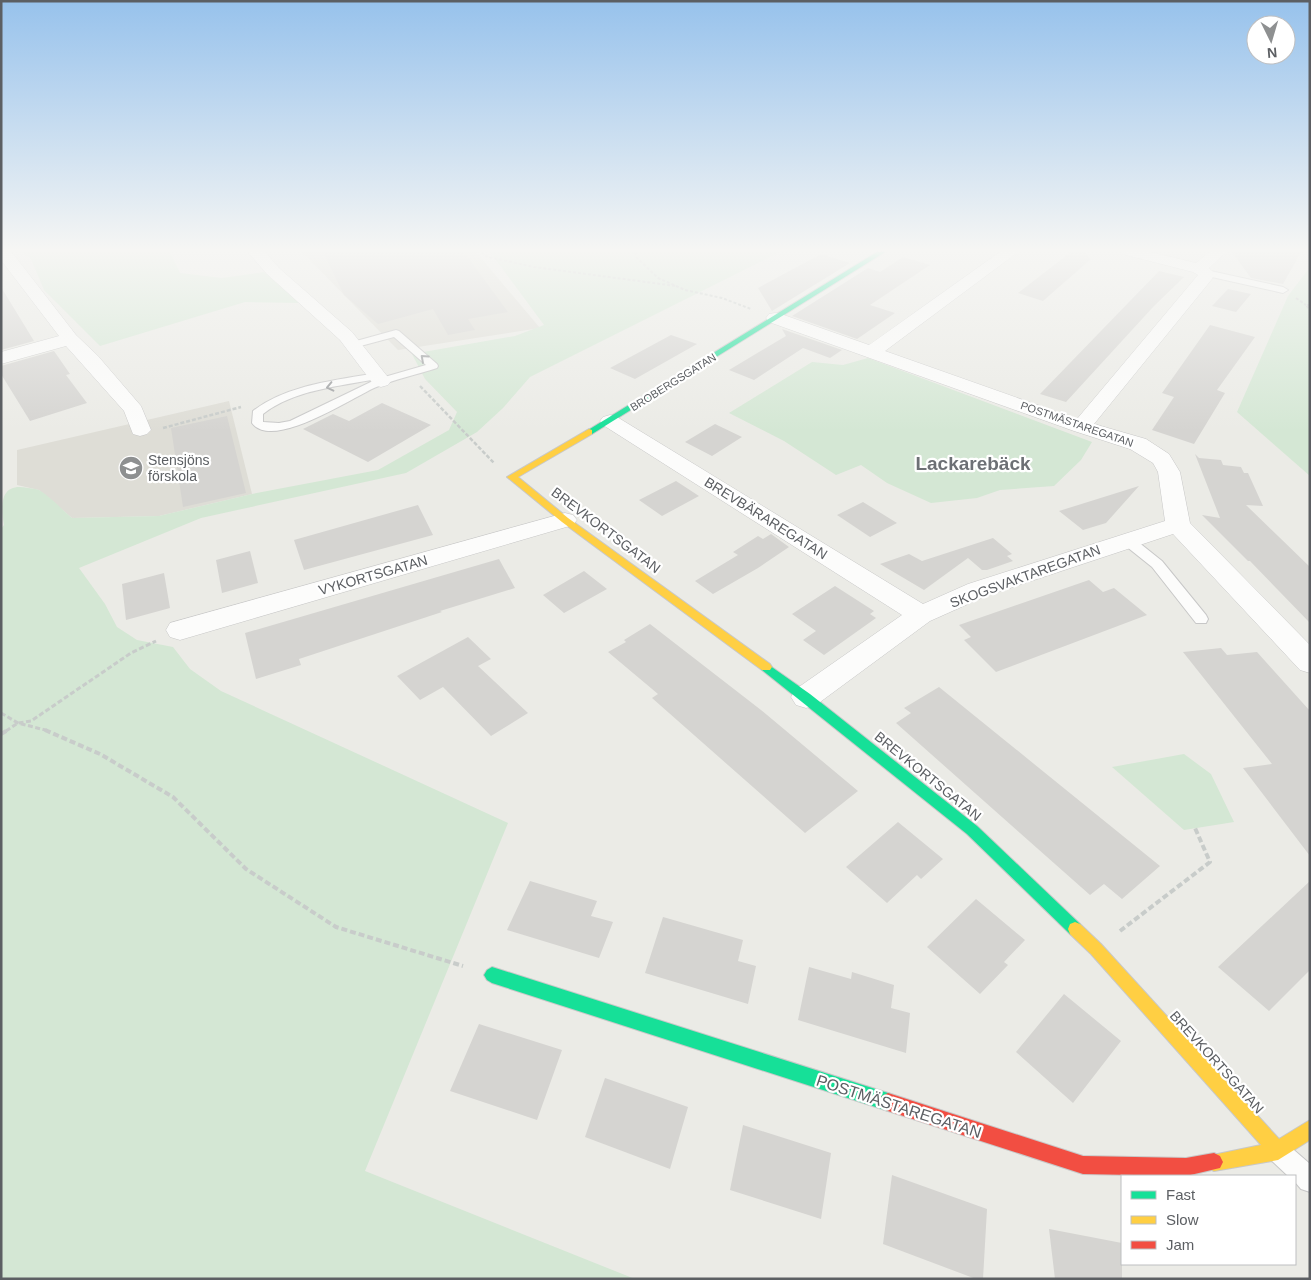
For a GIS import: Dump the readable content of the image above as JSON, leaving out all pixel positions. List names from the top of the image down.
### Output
{
  "streets": {
    "street": [
      "BROBERGSGATAN",
      "POSTMÄSTAREGATAN",
      "BREVBÄRAREGATAN",
      "BREVKORTSGATAN",
      "VYKORTSGATAN",
      "SKOGSVAKTAREGATAN"
    ]
  },
  "crossings": [
    ["BROBERGSGATAN", "POSTMÄSTAREGATAN"],
    ["BROBERGSGATAN", "BREVBÄRAREGATAN"],
    ["BROBERGSGATAN", "BREVKORTSGATAN"],
    ["POSTMÄSTAREGATAN", "BREVKORTSGATAN"],
    ["POSTMÄSTAREGATAN", "SKOGSVAKTAREGATAN"],
    ["BREVBÄRAREGATAN", "SKOGSVAKTAREGATAN"],
    ["BREVKORTSGATAN", "VYKORTSGATAN"],
    ["BREVKORTSGATAN", "SKOGSVAKTAREGATAN"]
  ],
  "districts": ["Lackarebäck"],
  "places": {
    "school or university": ["Stensjöns förskola"]
  },
  "legend": ["Fast", "Slow", "Jam"],
  "north": "bottom"
}
